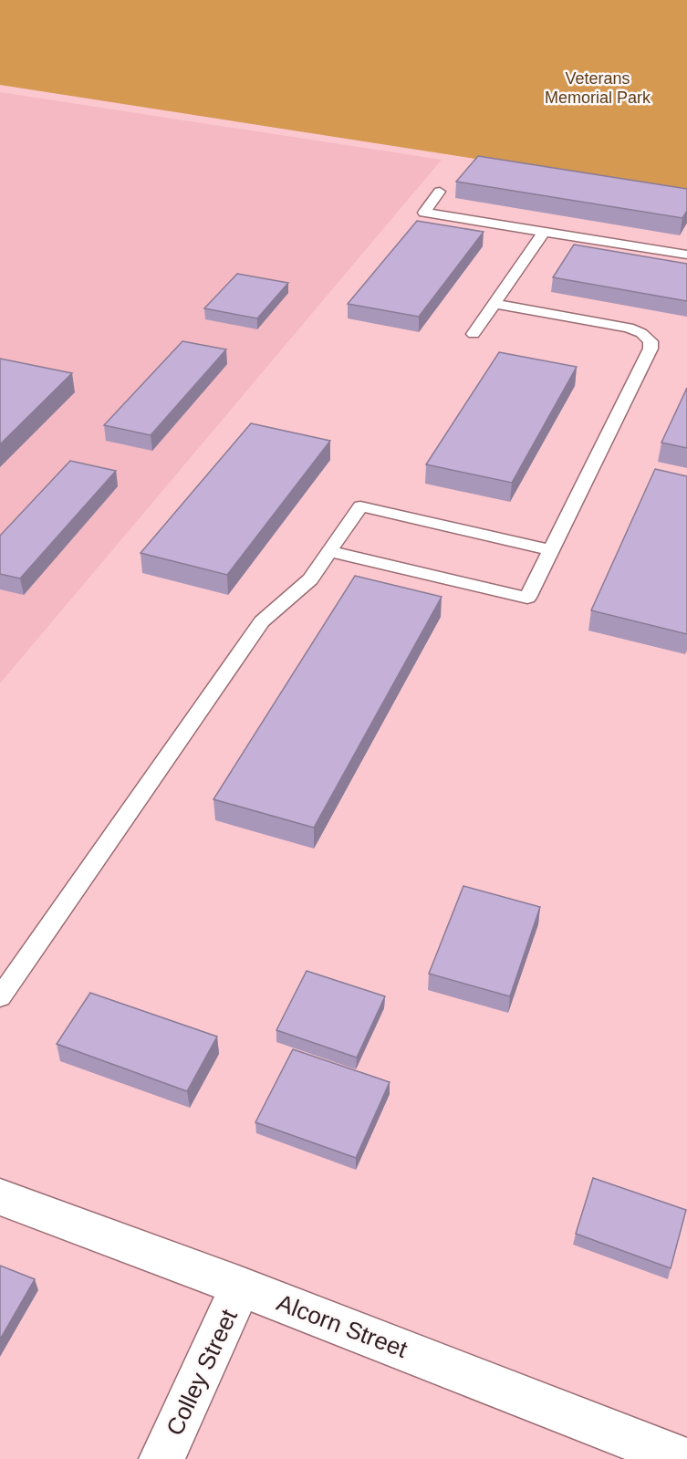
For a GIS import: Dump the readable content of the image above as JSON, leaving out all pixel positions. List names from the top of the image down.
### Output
{
  "streets": {
    "street": ["Alcorn Street", "Colley Street"]
  },
  "crossings": [
    ["Alcorn Street", "Colley Street"]
  ],
  "parks": ["Veterans Memorial Park"]
}
